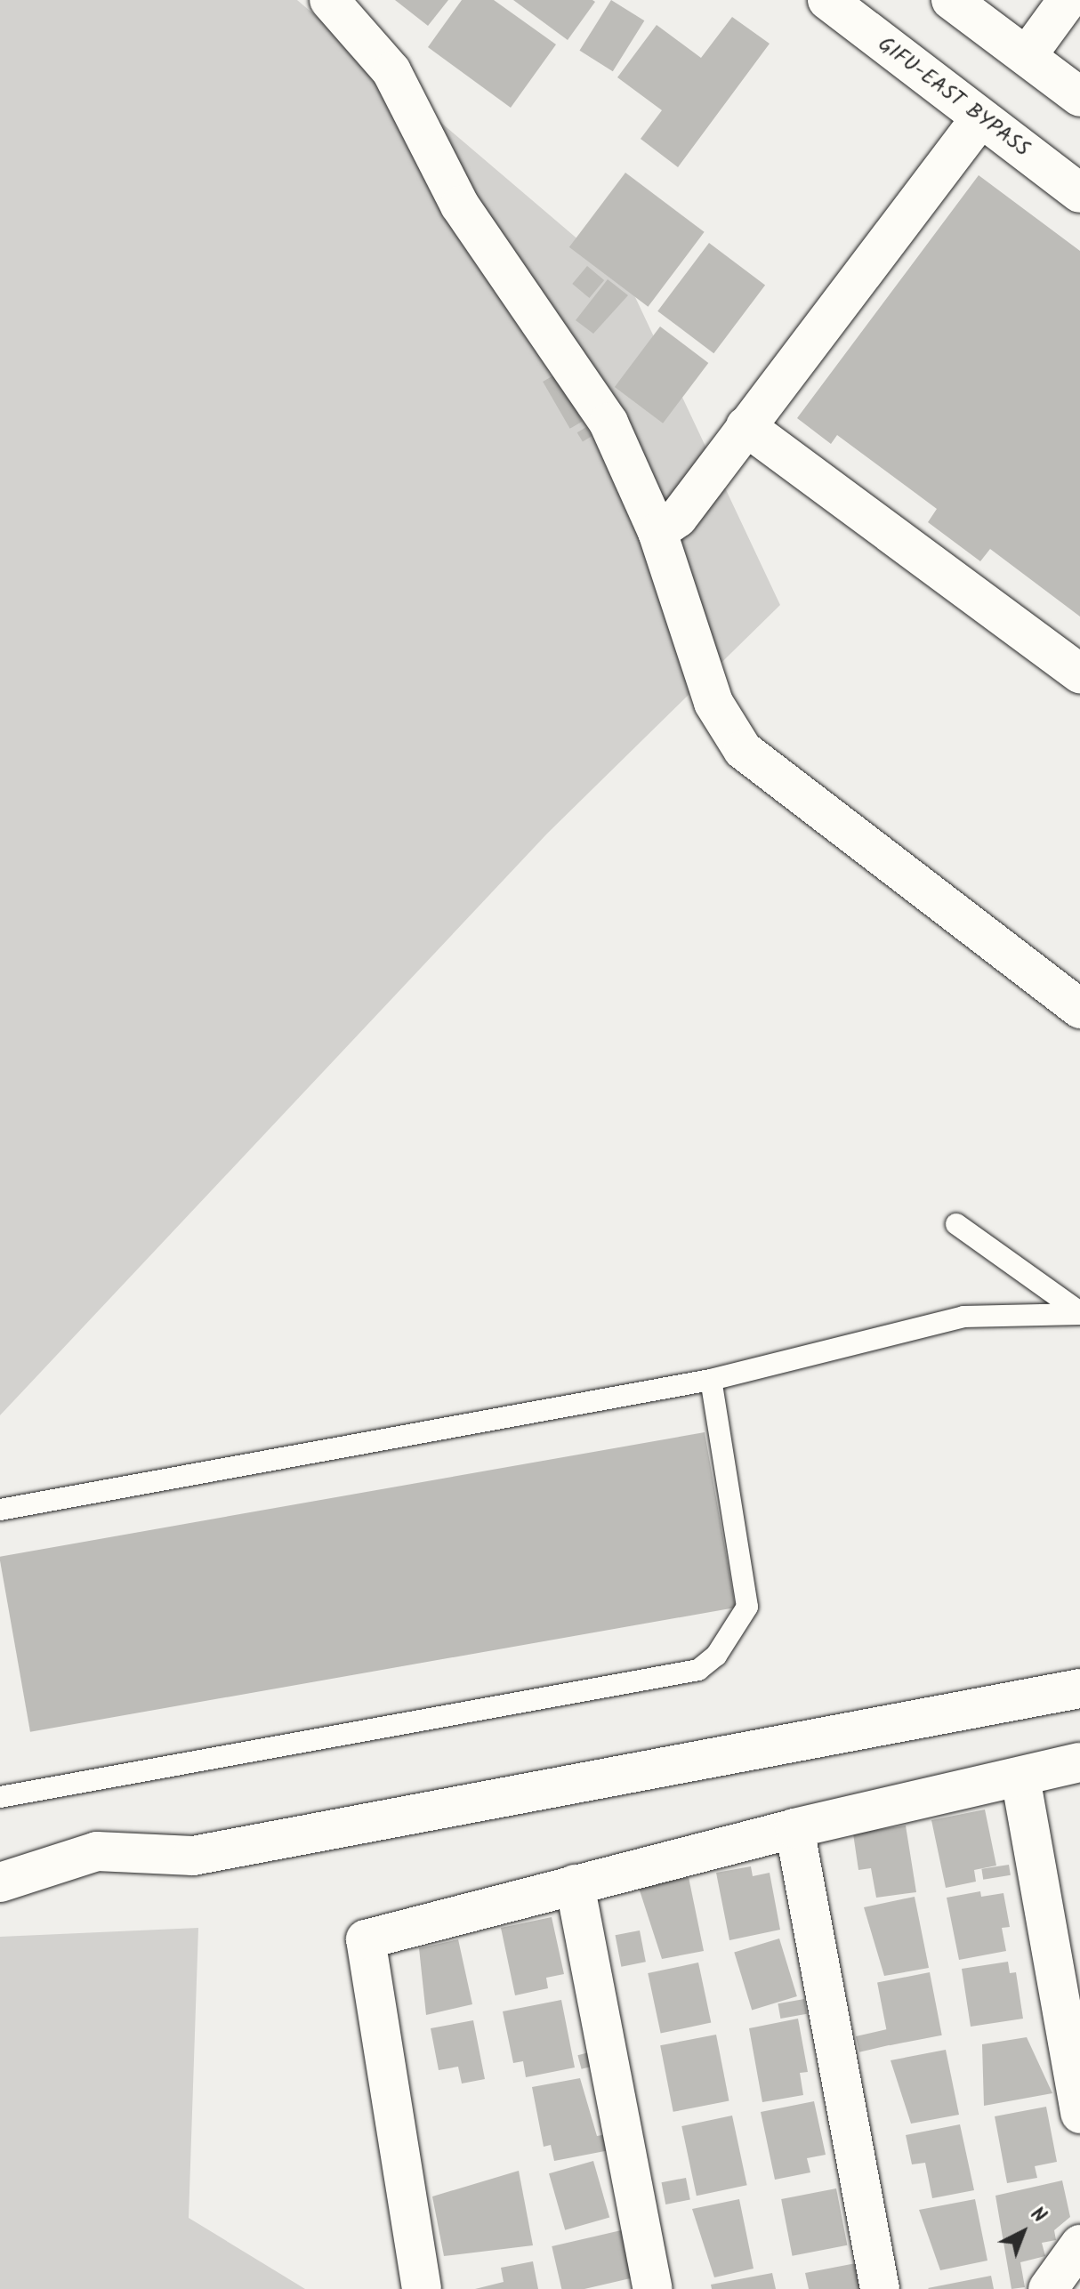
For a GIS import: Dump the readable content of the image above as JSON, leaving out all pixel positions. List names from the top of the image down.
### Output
{
  "streets": {
    "main road": ["GIFU-EAST BYPASS"]
  },
  "north": "top right"
}
